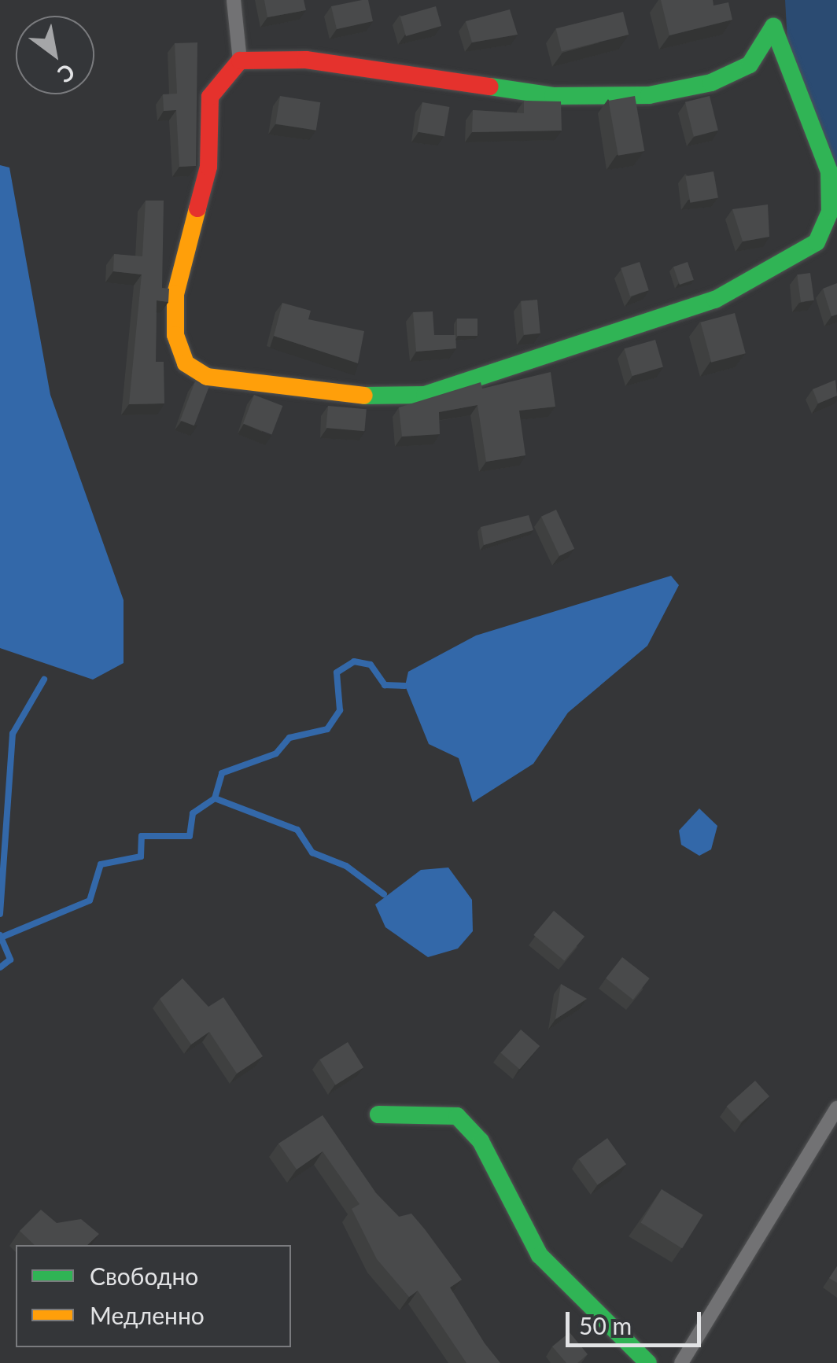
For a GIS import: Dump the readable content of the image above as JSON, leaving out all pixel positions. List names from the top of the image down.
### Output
{
  "legend": ["Свободно", "Медленно"],
  "scale_bar": "50 m",
  "north": "bottom right"
}
